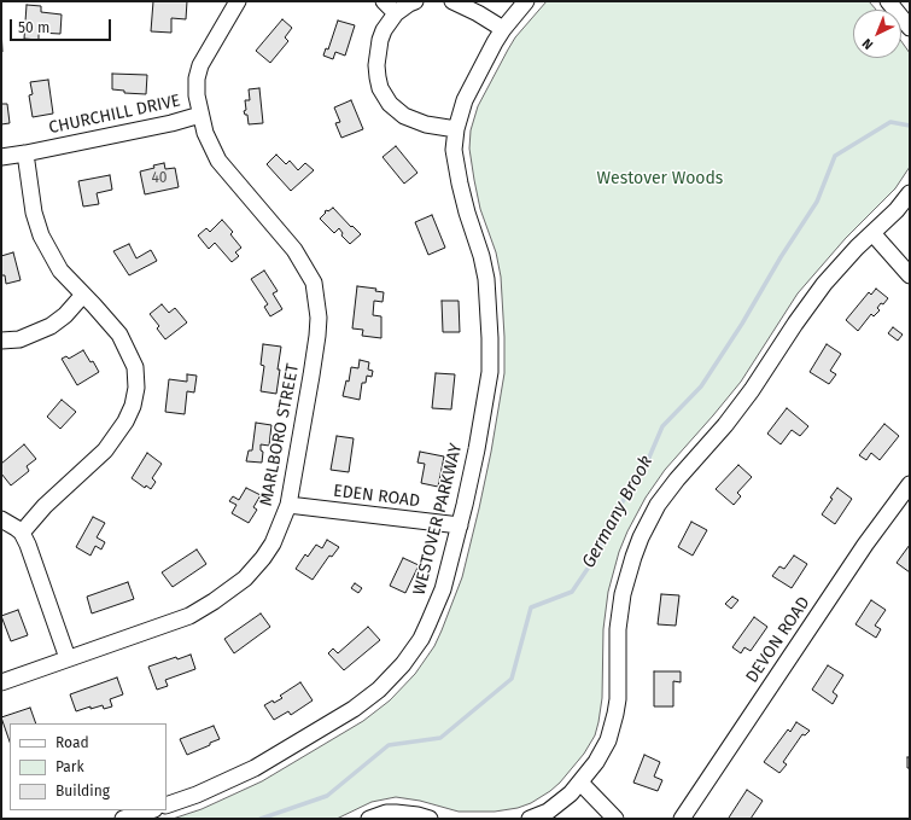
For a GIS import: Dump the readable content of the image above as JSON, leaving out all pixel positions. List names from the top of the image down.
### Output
{
  "streets": {
    "street": [
      "CHURCHILL DRIVE",
      "MARLBORO STREET",
      "EDEN ROAD",
      "WESTOVER PARKWAY",
      "DEVON ROAD"
    ]
  },
  "crossings": [
    ["CHURCHILL DRIVE", "MARLBORO STREET"],
    ["MARLBORO STREET", "EDEN ROAD"],
    ["EDEN ROAD", "WESTOVER PARKWAY"]
  ],
  "water": ["Germany Brook"],
  "parks": ["Westover Woods"],
  "house_numbers": ["40"],
  "legend": ["Road", "Park", "Building"],
  "scale_bar": "50 m",
  "north": "bottom left"
}
